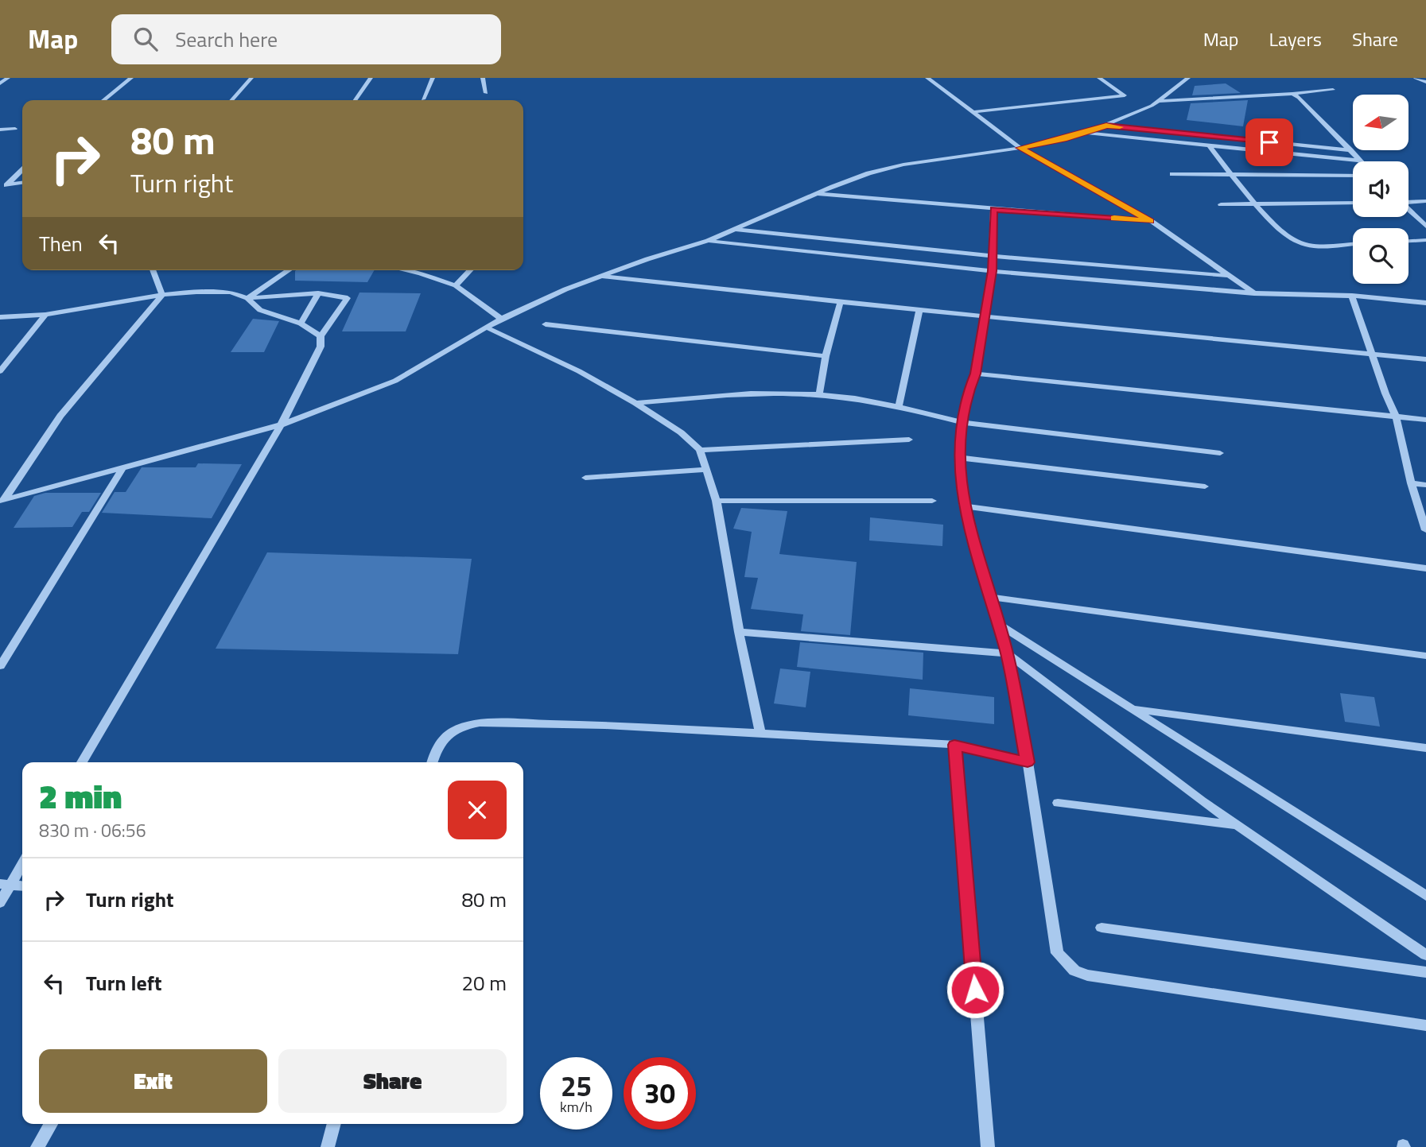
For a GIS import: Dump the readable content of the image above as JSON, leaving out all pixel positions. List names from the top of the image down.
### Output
{
  "north": "left",
  "page": {
    "header": "Map",
    "search": "Search here",
    "nav": ["Map", "Layers", "Share"],
    "turn": ["80 m", "Turn right"],
    "then": "Then",
    "heading": ["2 min", "830 m · 06:56"],
    "list": [
      {
        "name": "Turn right",
        "value": "80 m"
      },
      {
        "name": "Turn left",
        "value": "20 m"
      }
    ],
    "buttons": ["Exit", "Share"],
    "speed": "25 km/h",
    "limit": "30"
  }
}
